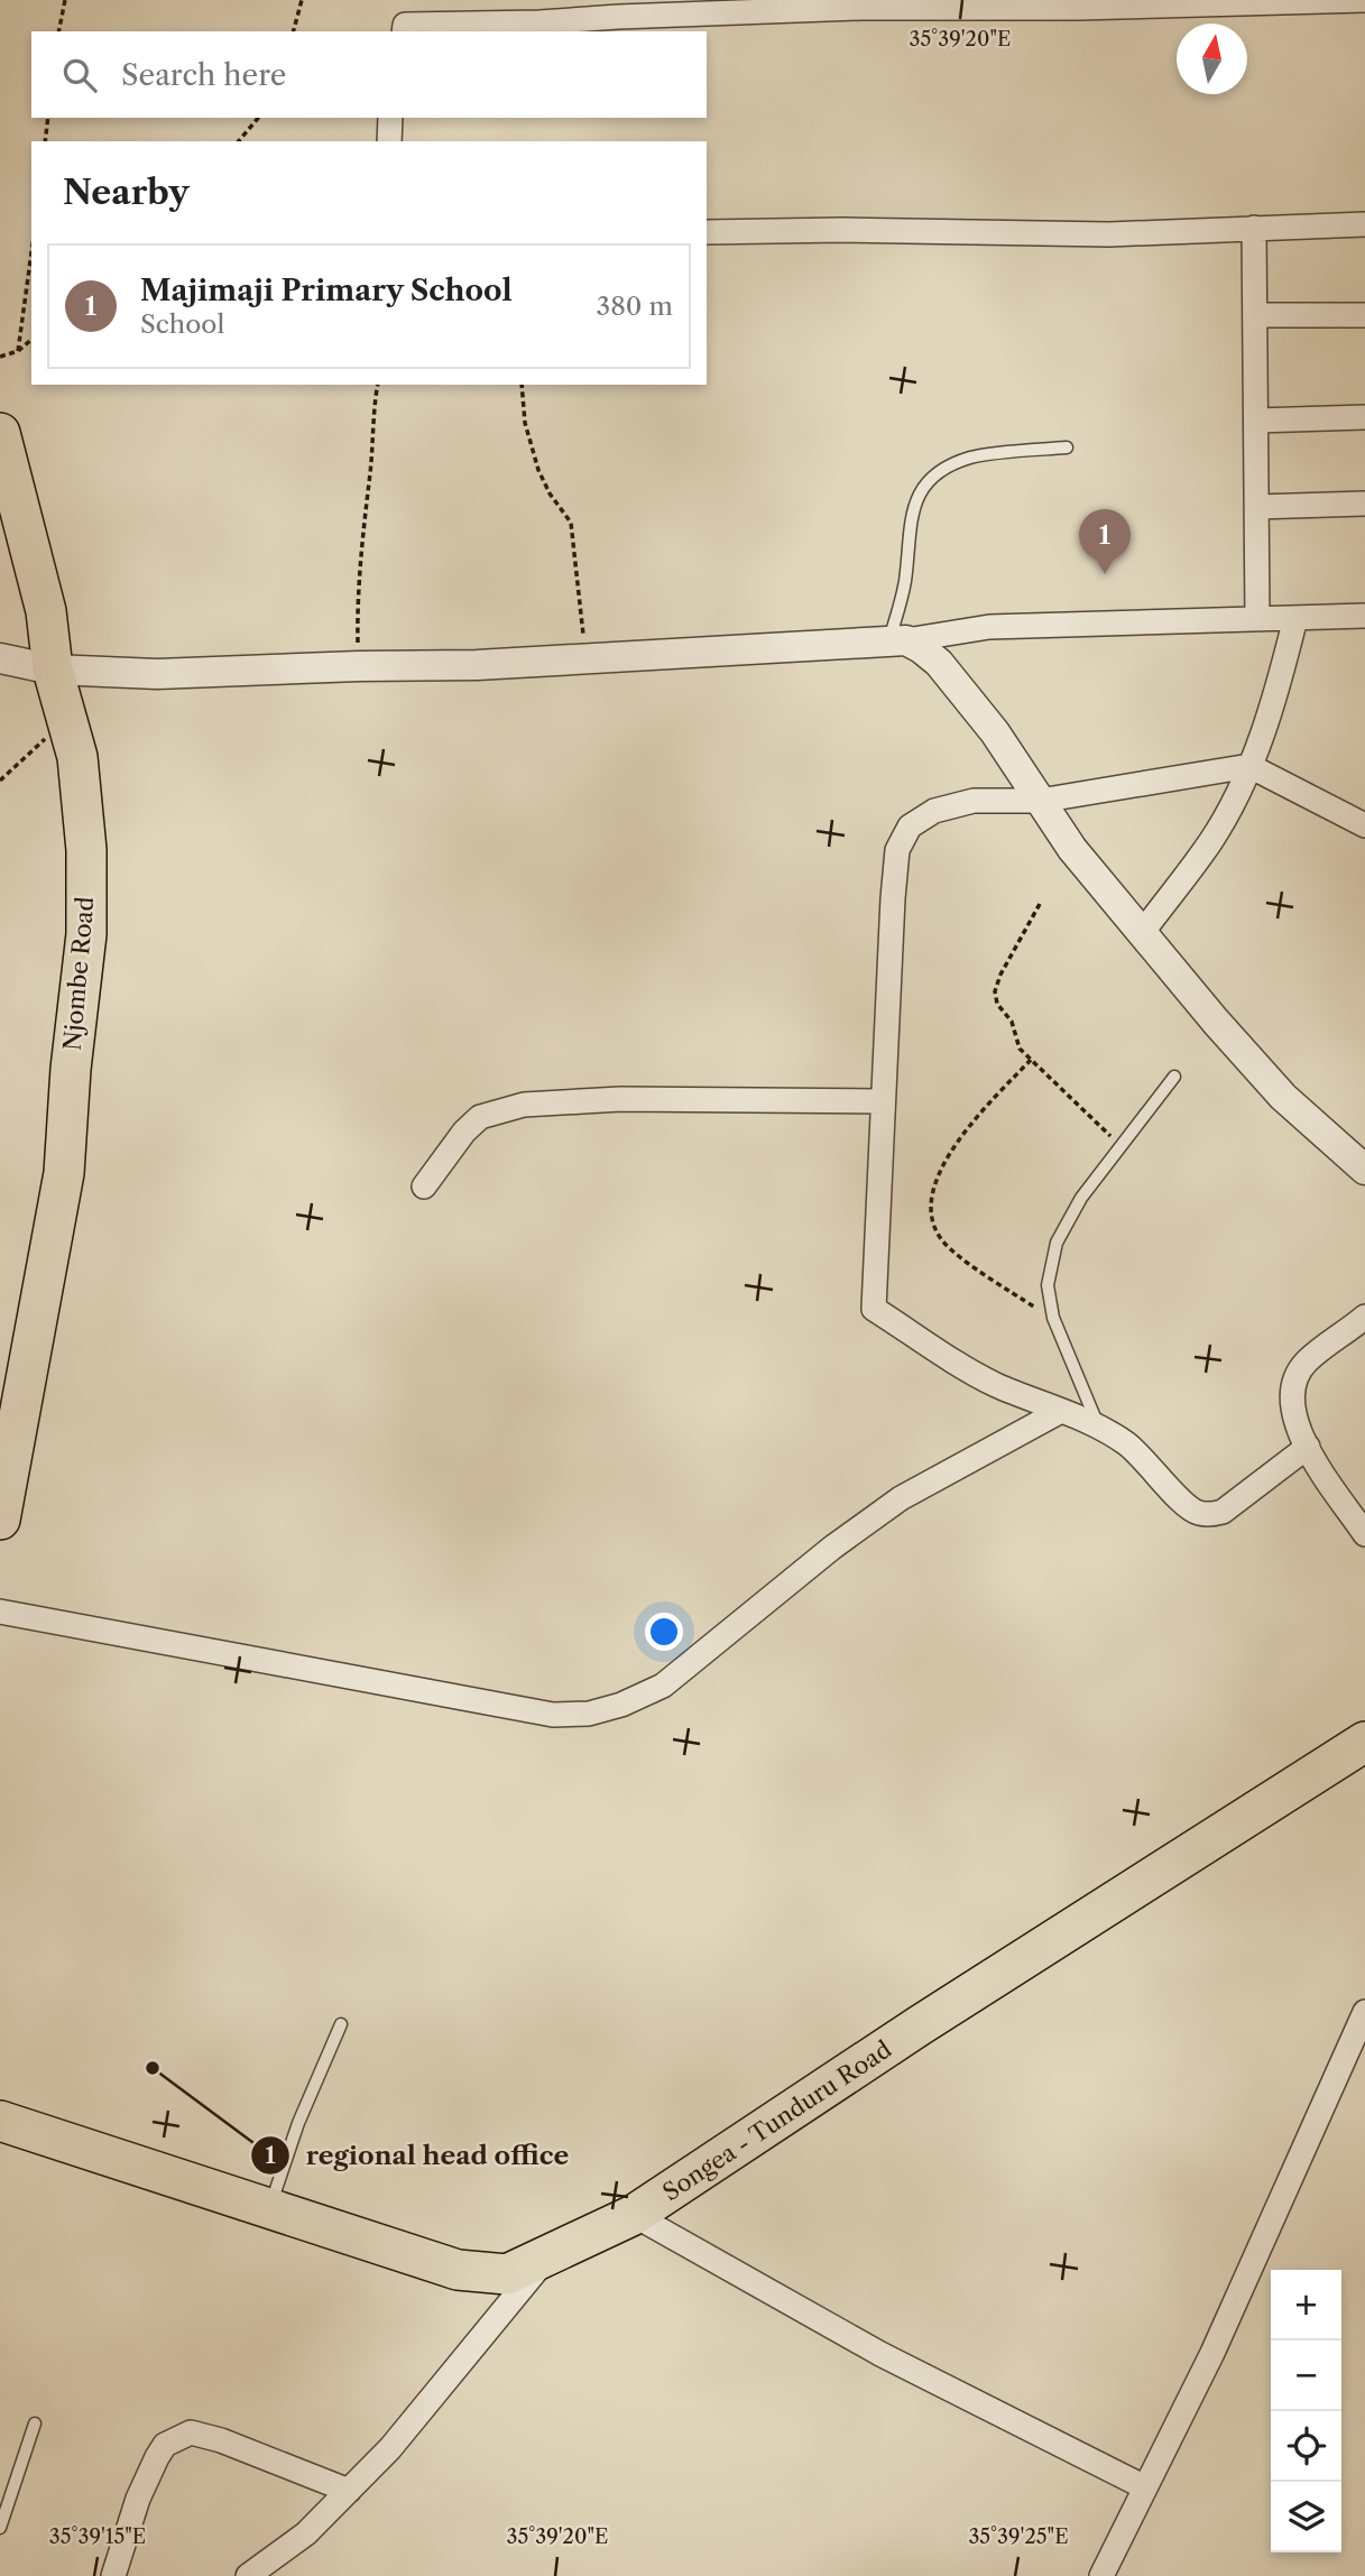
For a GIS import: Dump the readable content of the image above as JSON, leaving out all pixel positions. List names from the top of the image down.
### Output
{
  "streets": {
    "highway": ["Njombe Road", "Songea - Tunduru Road"]
  },
  "places": ["regional head office"],
  "north": "top",
  "page": {
    "search": "Search here",
    "heading": "Nearby",
    "list": [
      {
        "mark": "1",
        "name": "Majimaji Primary School",
        "note": "School",
        "value": "380 m"
      }
    ],
    "pins": "1",
    "map_buttons": ["+", "−"]
  },
  "coordinates": ["35°39'20\"E", "35°39'15\"E", "35°39'25\"E"]
}
